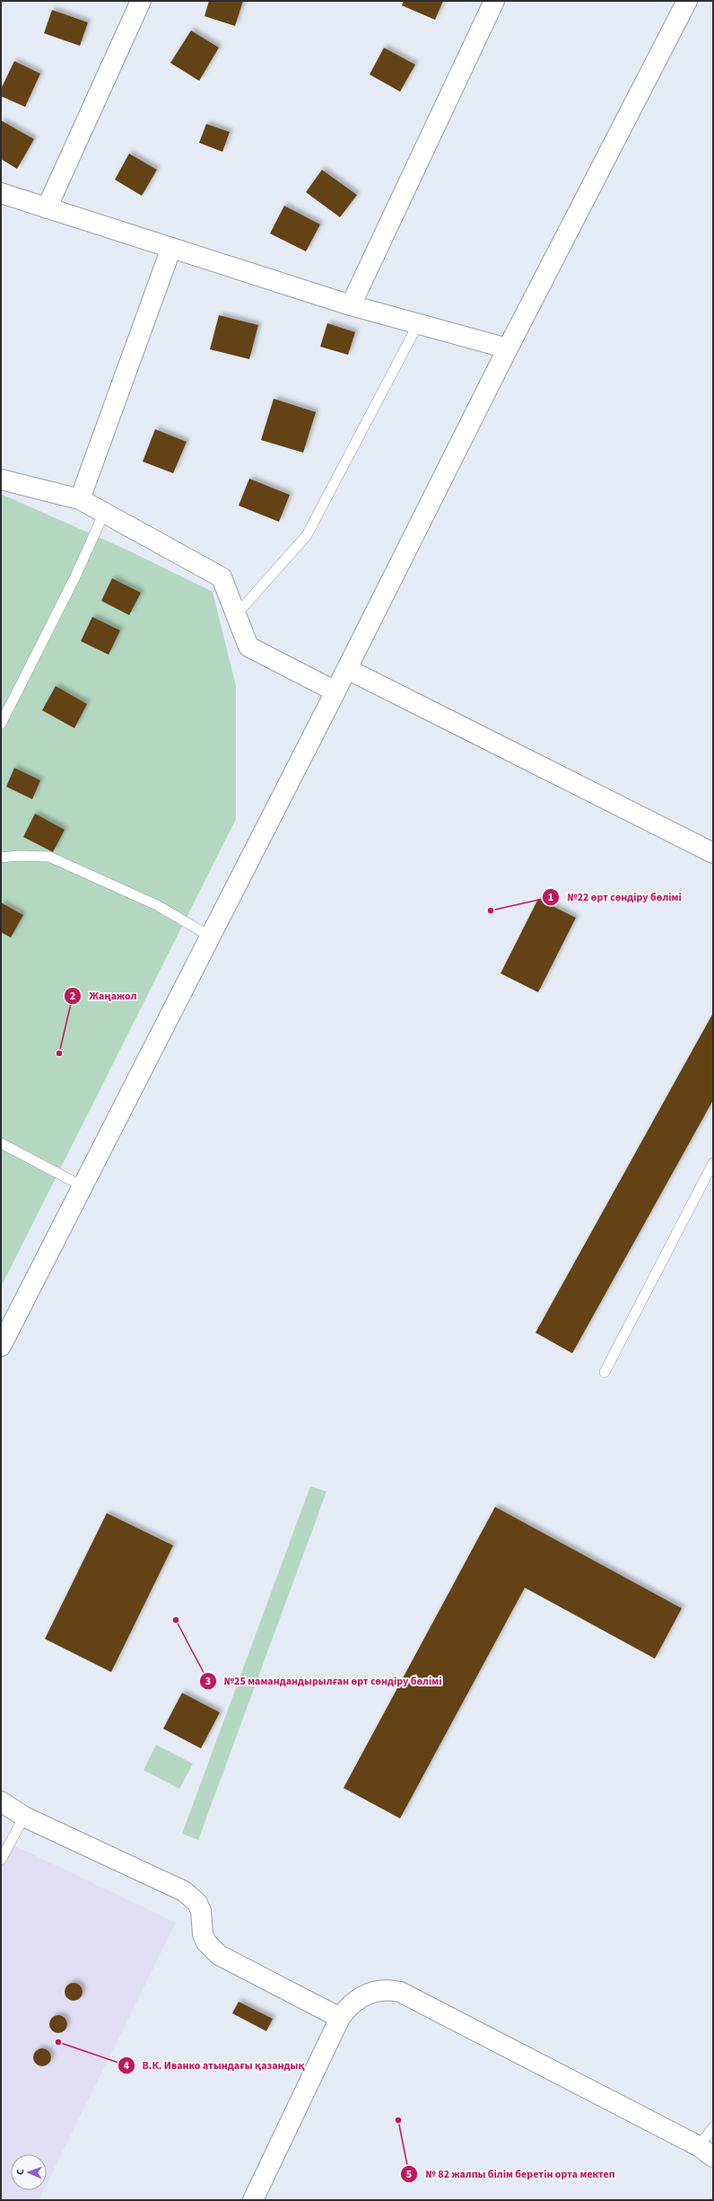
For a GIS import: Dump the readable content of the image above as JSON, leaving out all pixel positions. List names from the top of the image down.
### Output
{
  "places": [
    "№22 өрт сөндіру бөлімі",
    "Жаңажол",
    "№25 мамандандырылған өрт сөндіру бөлімі",
    "В.К. Иванко атындағы қазандық",
    "№ 82 жалпы білім беретін орта мектеп"
  ],
  "north": "left"
}
